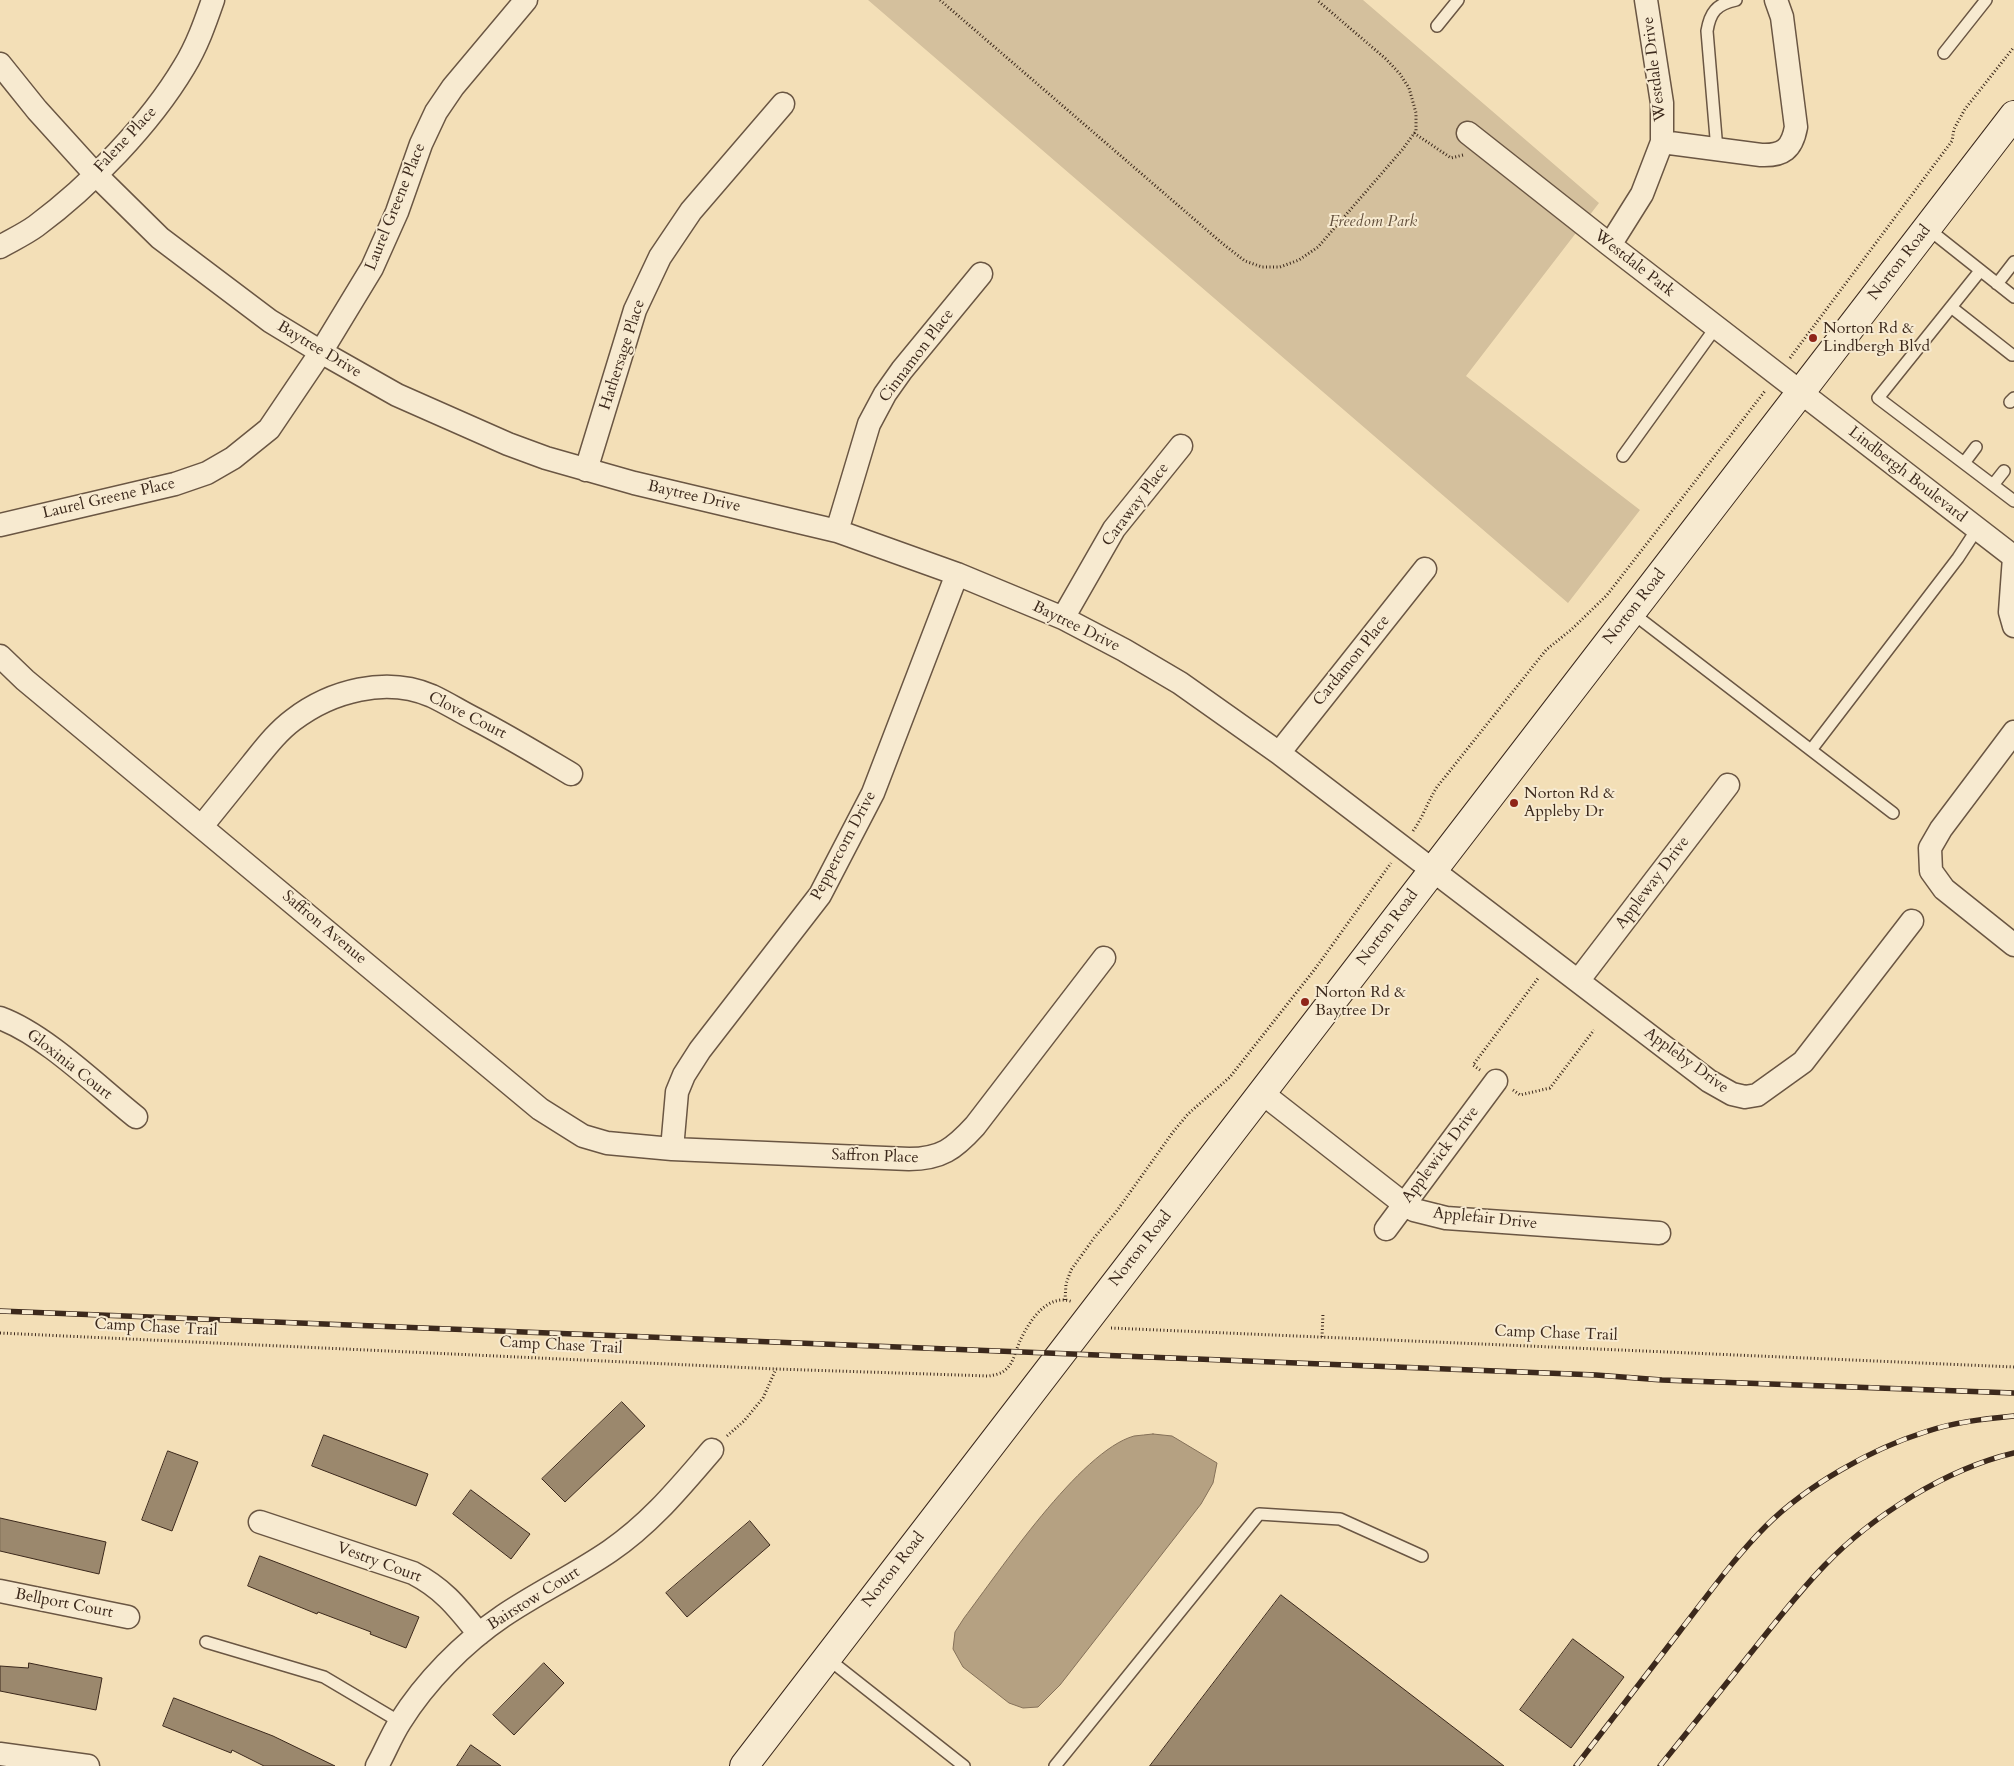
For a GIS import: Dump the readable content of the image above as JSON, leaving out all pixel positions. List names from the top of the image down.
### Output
{
  "streets": {
    "main road": ["Norton Road"],
    "street": [
      "Westdale Drive",
      "Falene Place",
      "Laurel Greene Place",
      "Westdale Park",
      "Baytree Drive",
      "Hathersage Place",
      "Cinnamon Place",
      "Lindbergh Boulevard",
      "Caraway Place",
      "Cardamon Place",
      "Clove Court",
      "Peppercorn Drive",
      "Appleway Drive",
      "Saffron Avenue",
      "Appleby Drive",
      "Gloxinia Court",
      "Applewick Drive",
      "Saffron Place",
      "Applefair Drive",
      "Vestry Court",
      "Bairstow Court",
      "Bellport Court"
    ],
    "path": ["Camp Chase Trail"]
  },
  "crossings": [
    ["Westdale Drive", "Westdale Park"],
    ["Falene Place", "Baytree Drive"],
    ["Laurel Greene Place", "Baytree Drive"],
    ["Norton Road", "Westdale Park"],
    ["Norton Road", "Baytree Drive"],
    ["Norton Road", "Lindbergh Boulevard"],
    ["Norton Road", "Appleby Drive"],
    ["Norton Road", "Applefair Drive"],
    ["Westdale Park", "Lindbergh Boulevard"],
    ["Baytree Drive", "Hathersage Place"],
    ["Baytree Drive", "Cinnamon Place"],
    ["Baytree Drive", "Caraway Place"],
    ["Baytree Drive", "Cardamon Place"],
    ["Baytree Drive", "Peppercorn Drive"],
    ["Baytree Drive", "Appleby Drive"],
    ["Clove Court", "Saffron Avenue"],
    ["Peppercorn Drive", "Saffron Avenue"],
    ["Peppercorn Drive", "Saffron Place"],
    ["Appleway Drive", "Appleby Drive"],
    ["Saffron Avenue", "Saffron Place"],
    ["Applewick Drive", "Applefair Drive"],
    ["Vestry Court", "Bairstow Court"]
  ],
  "parks": ["Freedom Park"],
  "places": ["Norton Rd & Lindbergh Blvd", "Norton Rd & Appleby Dr", "Norton Rd & Baytree Dr"]
}
